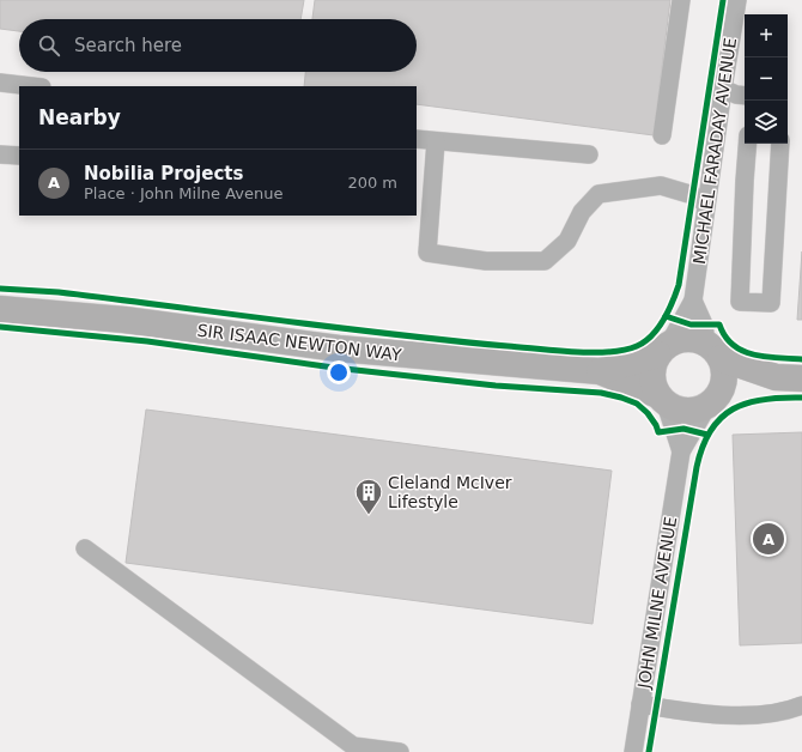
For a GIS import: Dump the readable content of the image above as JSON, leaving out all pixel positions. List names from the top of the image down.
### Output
{
  "streets": {
    "highway": ["SIR ISAAC NEWTON WAY"],
    "street": ["MICHAEL FARADAY AVENUE", "JOHN MILNE AVENUE"]
  },
  "crossings": [
    ["SIR ISAAC NEWTON WAY", "JOHN MILNE AVENUE"]
  ],
  "places": {
    "building": ["Cleland McIver Lifestyle"]
  },
  "page": {
    "map_buttons": ["+", "−"],
    "search": "Search here",
    "heading": "Nearby",
    "list": [
      {
        "mark": "A",
        "name": "Nobilia Projects",
        "note": "Place · John Milne Avenue",
        "value": "200 m"
      }
    ],
    "pins": "A"
  }
}
